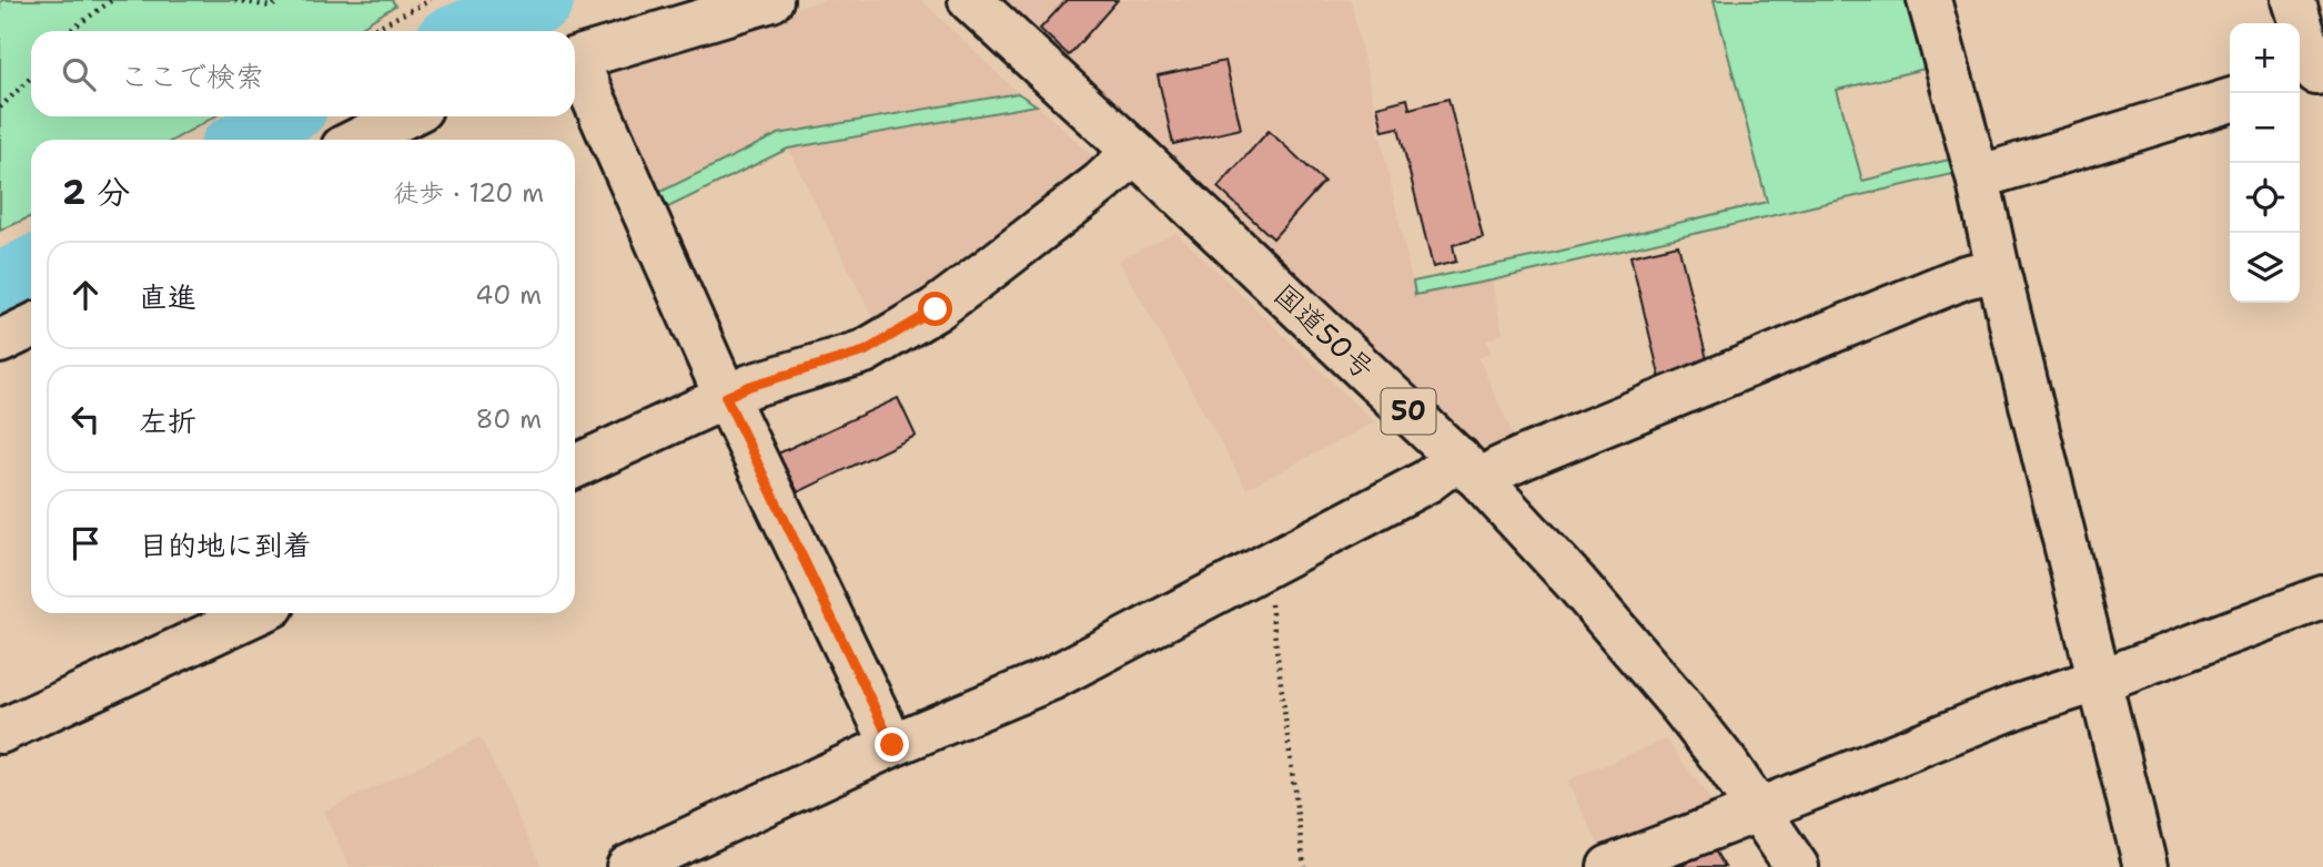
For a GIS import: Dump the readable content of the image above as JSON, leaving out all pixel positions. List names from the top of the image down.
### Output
{
  "streets": {
    "main road": ["国道50号", "50"]
  },
  "page": {
    "map_buttons": ["+", "−"],
    "search": "ここで検索",
    "heading": ["2 分", "徒歩 · 120 m"],
    "list": [
      ["直進", "40 m"],
      ["左折", "80 m"],
      "目的地に到着"
    ]
  }
}
